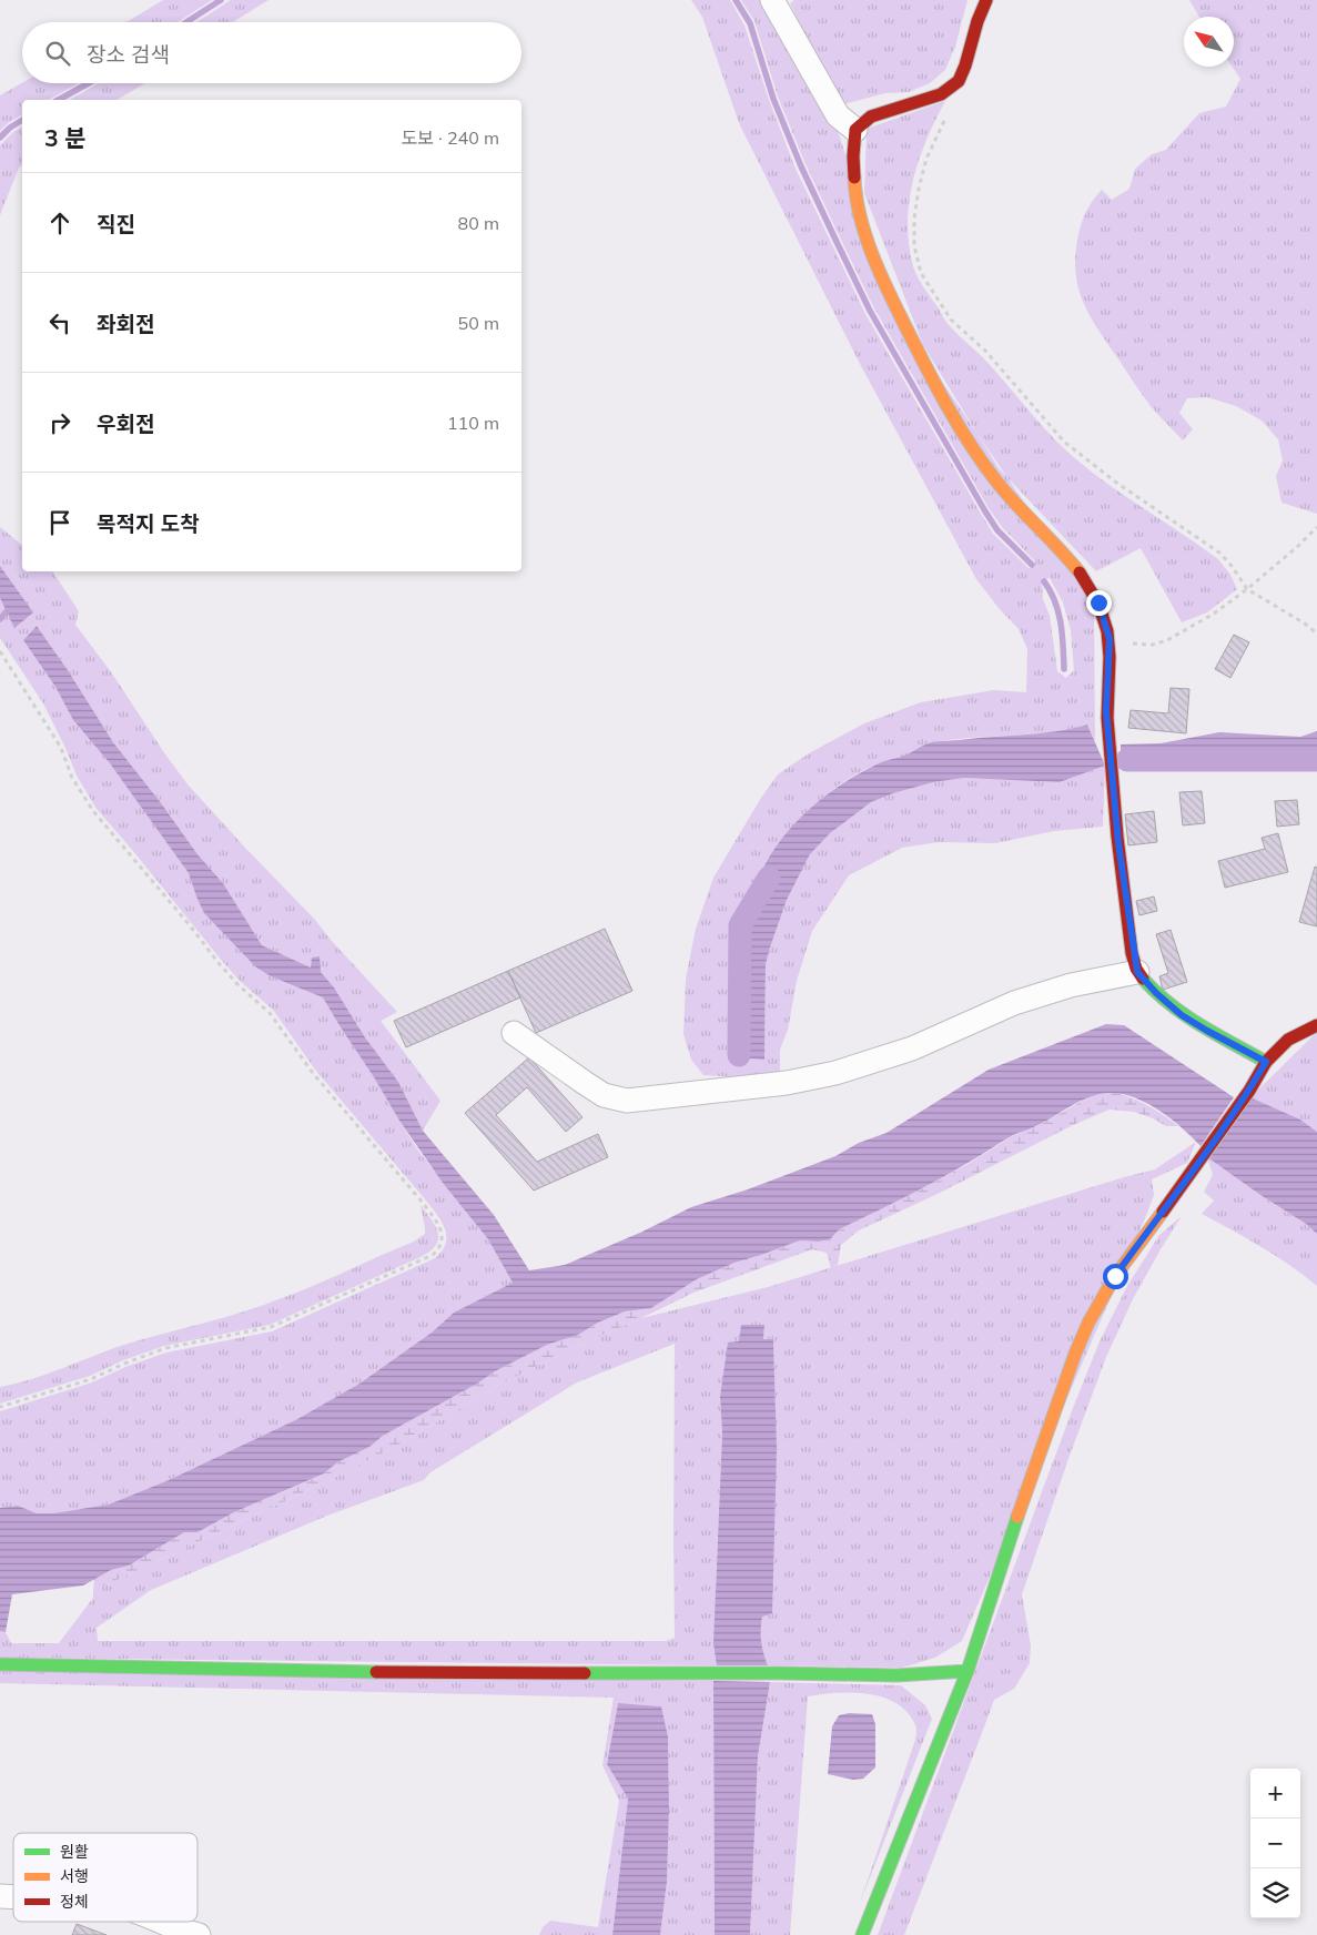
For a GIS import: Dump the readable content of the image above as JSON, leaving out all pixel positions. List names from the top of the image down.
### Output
{
  "legend": ["원활", "서행", "정체"],
  "north": "top left",
  "page": {
    "search": "장소 검색",
    "heading": ["3 분", "도보 · 240 m"],
    "list": [
      ["직진", "80 m"],
      ["좌회전", "50 m"],
      ["우회전", "110 m"],
      "목적지 도착"
    ],
    "map_buttons": ["+", "−"]
  }
}
